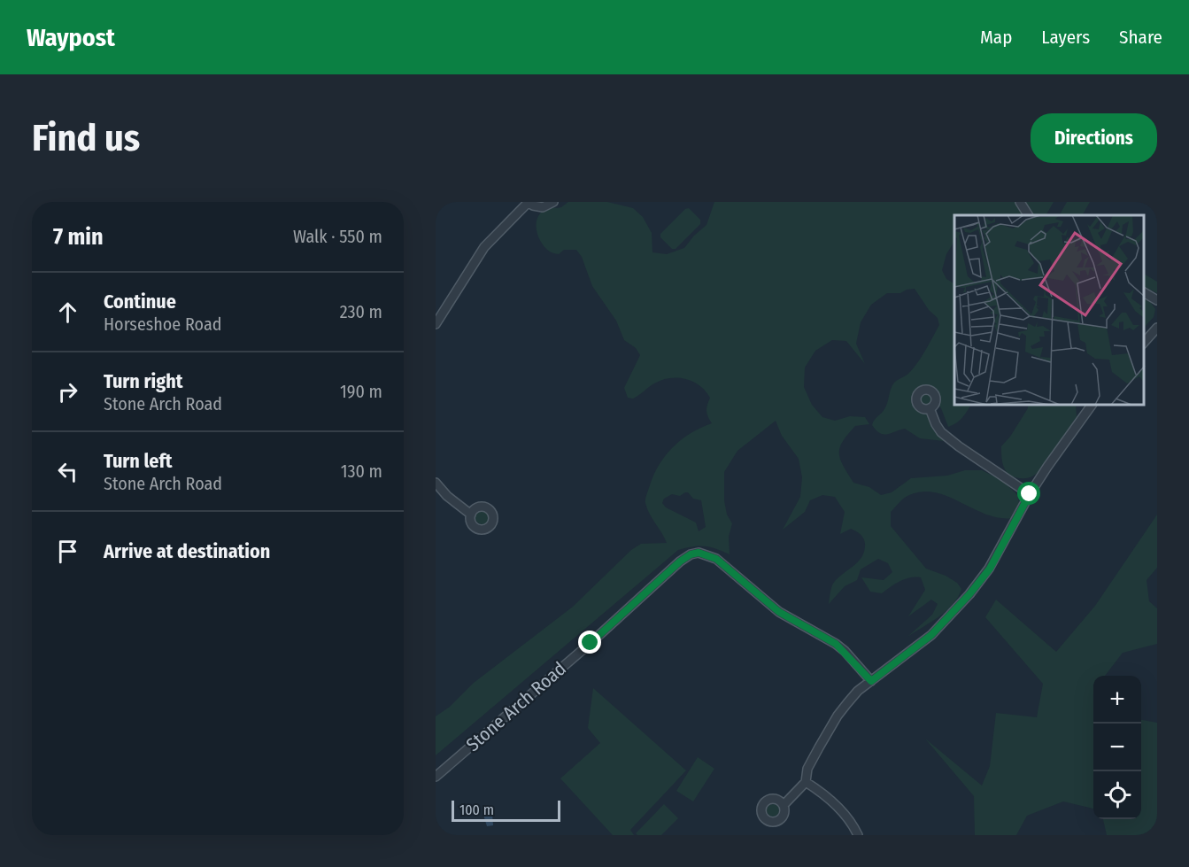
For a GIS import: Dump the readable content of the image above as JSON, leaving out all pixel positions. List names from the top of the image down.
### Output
{
  "streets": {
    "street": ["Stone Arch Road"]
  },
  "scale_bar": "100 m",
  "page": {
    "header": "Waypost",
    "nav": ["Map", "Layers", "Share"],
    "buttons": "Directions",
    "title": "Find us",
    "heading": ["7 min", "Walk · 550 m"],
    "list": [
      ["Continue", "Horseshoe Road", "230 m"],
      ["Turn right", "Stone Arch Road", "190 m"],
      ["Turn left", "Stone Arch Road", "130 m"],
      "Arrive at destination"
    ],
    "map_buttons": ["+", "−"],
    "scale": "100 m"
  }
}
